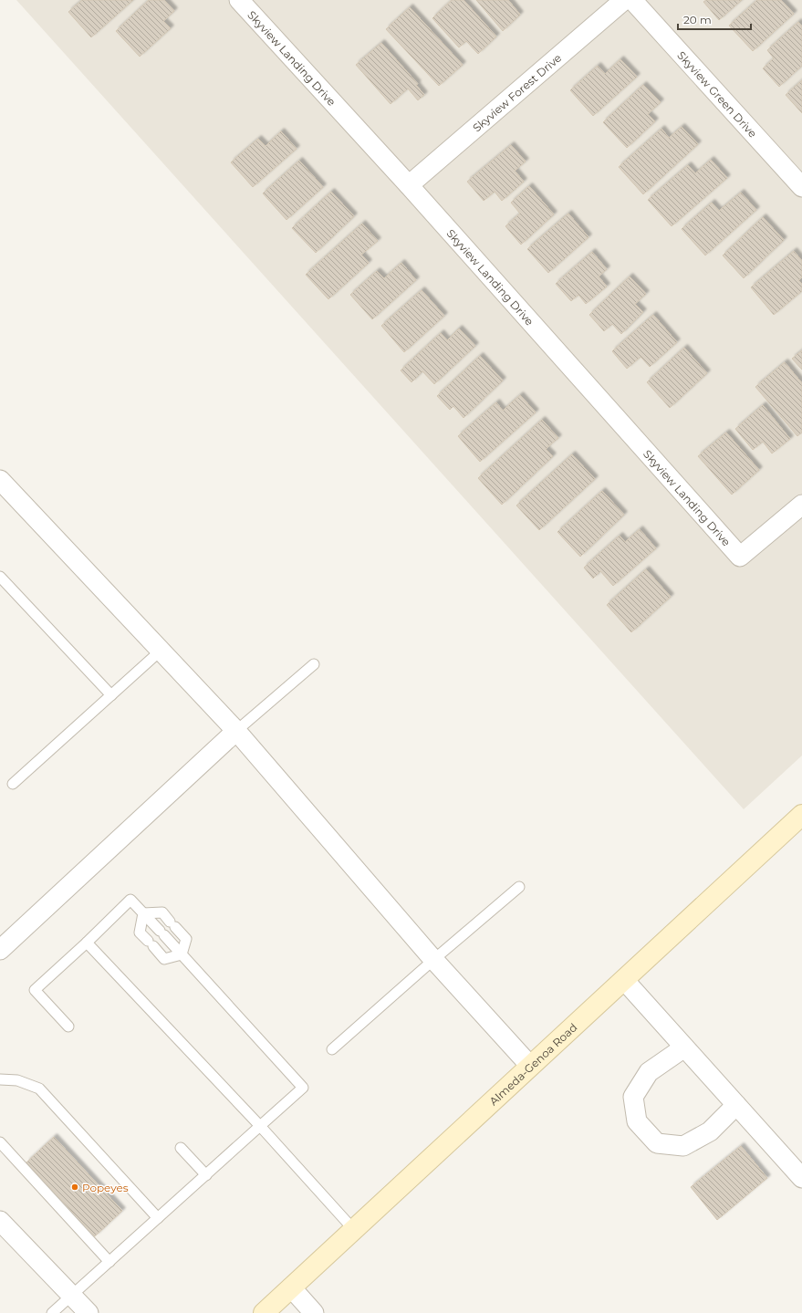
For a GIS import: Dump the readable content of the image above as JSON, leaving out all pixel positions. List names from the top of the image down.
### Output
{
  "streets": {
    "main road": ["Almeda-Genoa Road"],
    "street": ["Skyview Landing Drive", "Skyview Forest Drive", "Skyview Green Drive"]
  },
  "crossings": [
    ["Skyview Landing Drive", "Skyview Forest Drive"]
  ],
  "places": ["Popeyes"],
  "scale_bar": "20 m"
}
